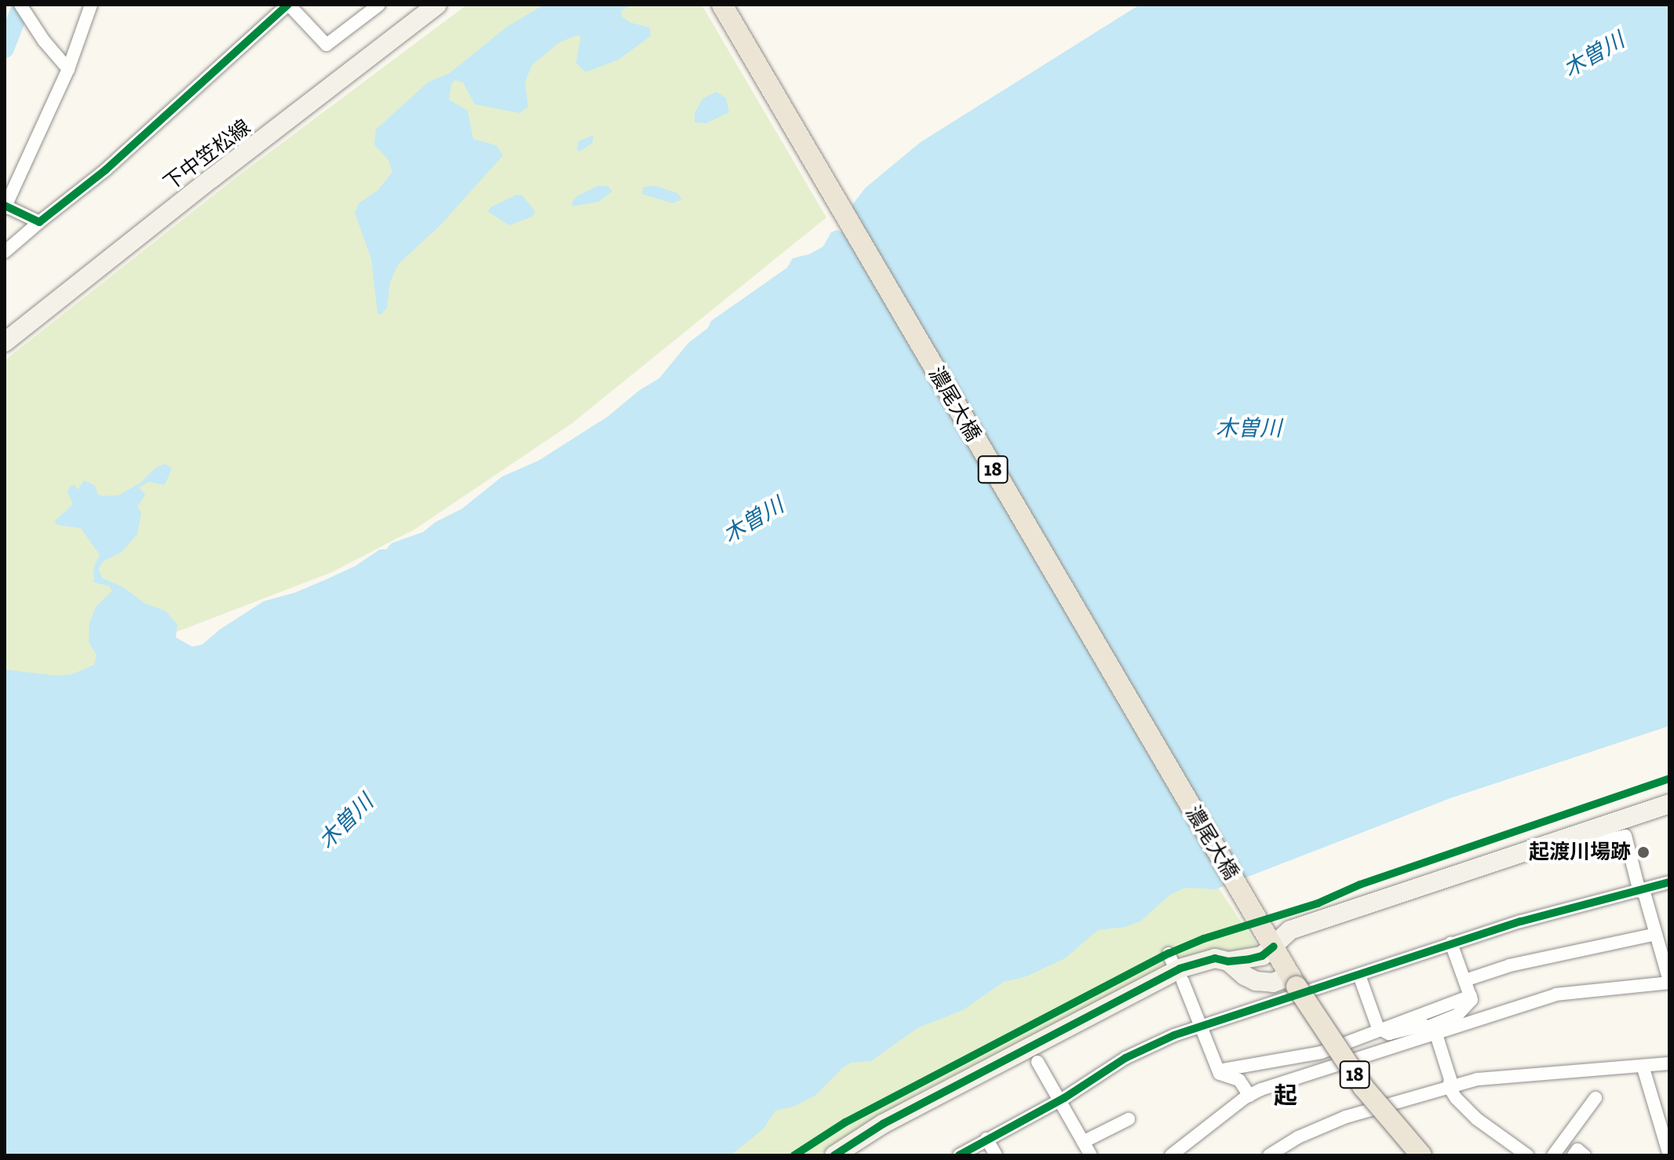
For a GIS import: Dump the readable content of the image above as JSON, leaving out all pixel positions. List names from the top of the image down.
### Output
{
  "streets": {
    "main road": ["下中笠松線", "濃尾大橋", "18"]
  },
  "crossings": [
    ["濃尾大橋", "18"]
  ],
  "districts": ["起"],
  "water": ["木曽川"],
  "places": ["起渡川場跡"]
}
